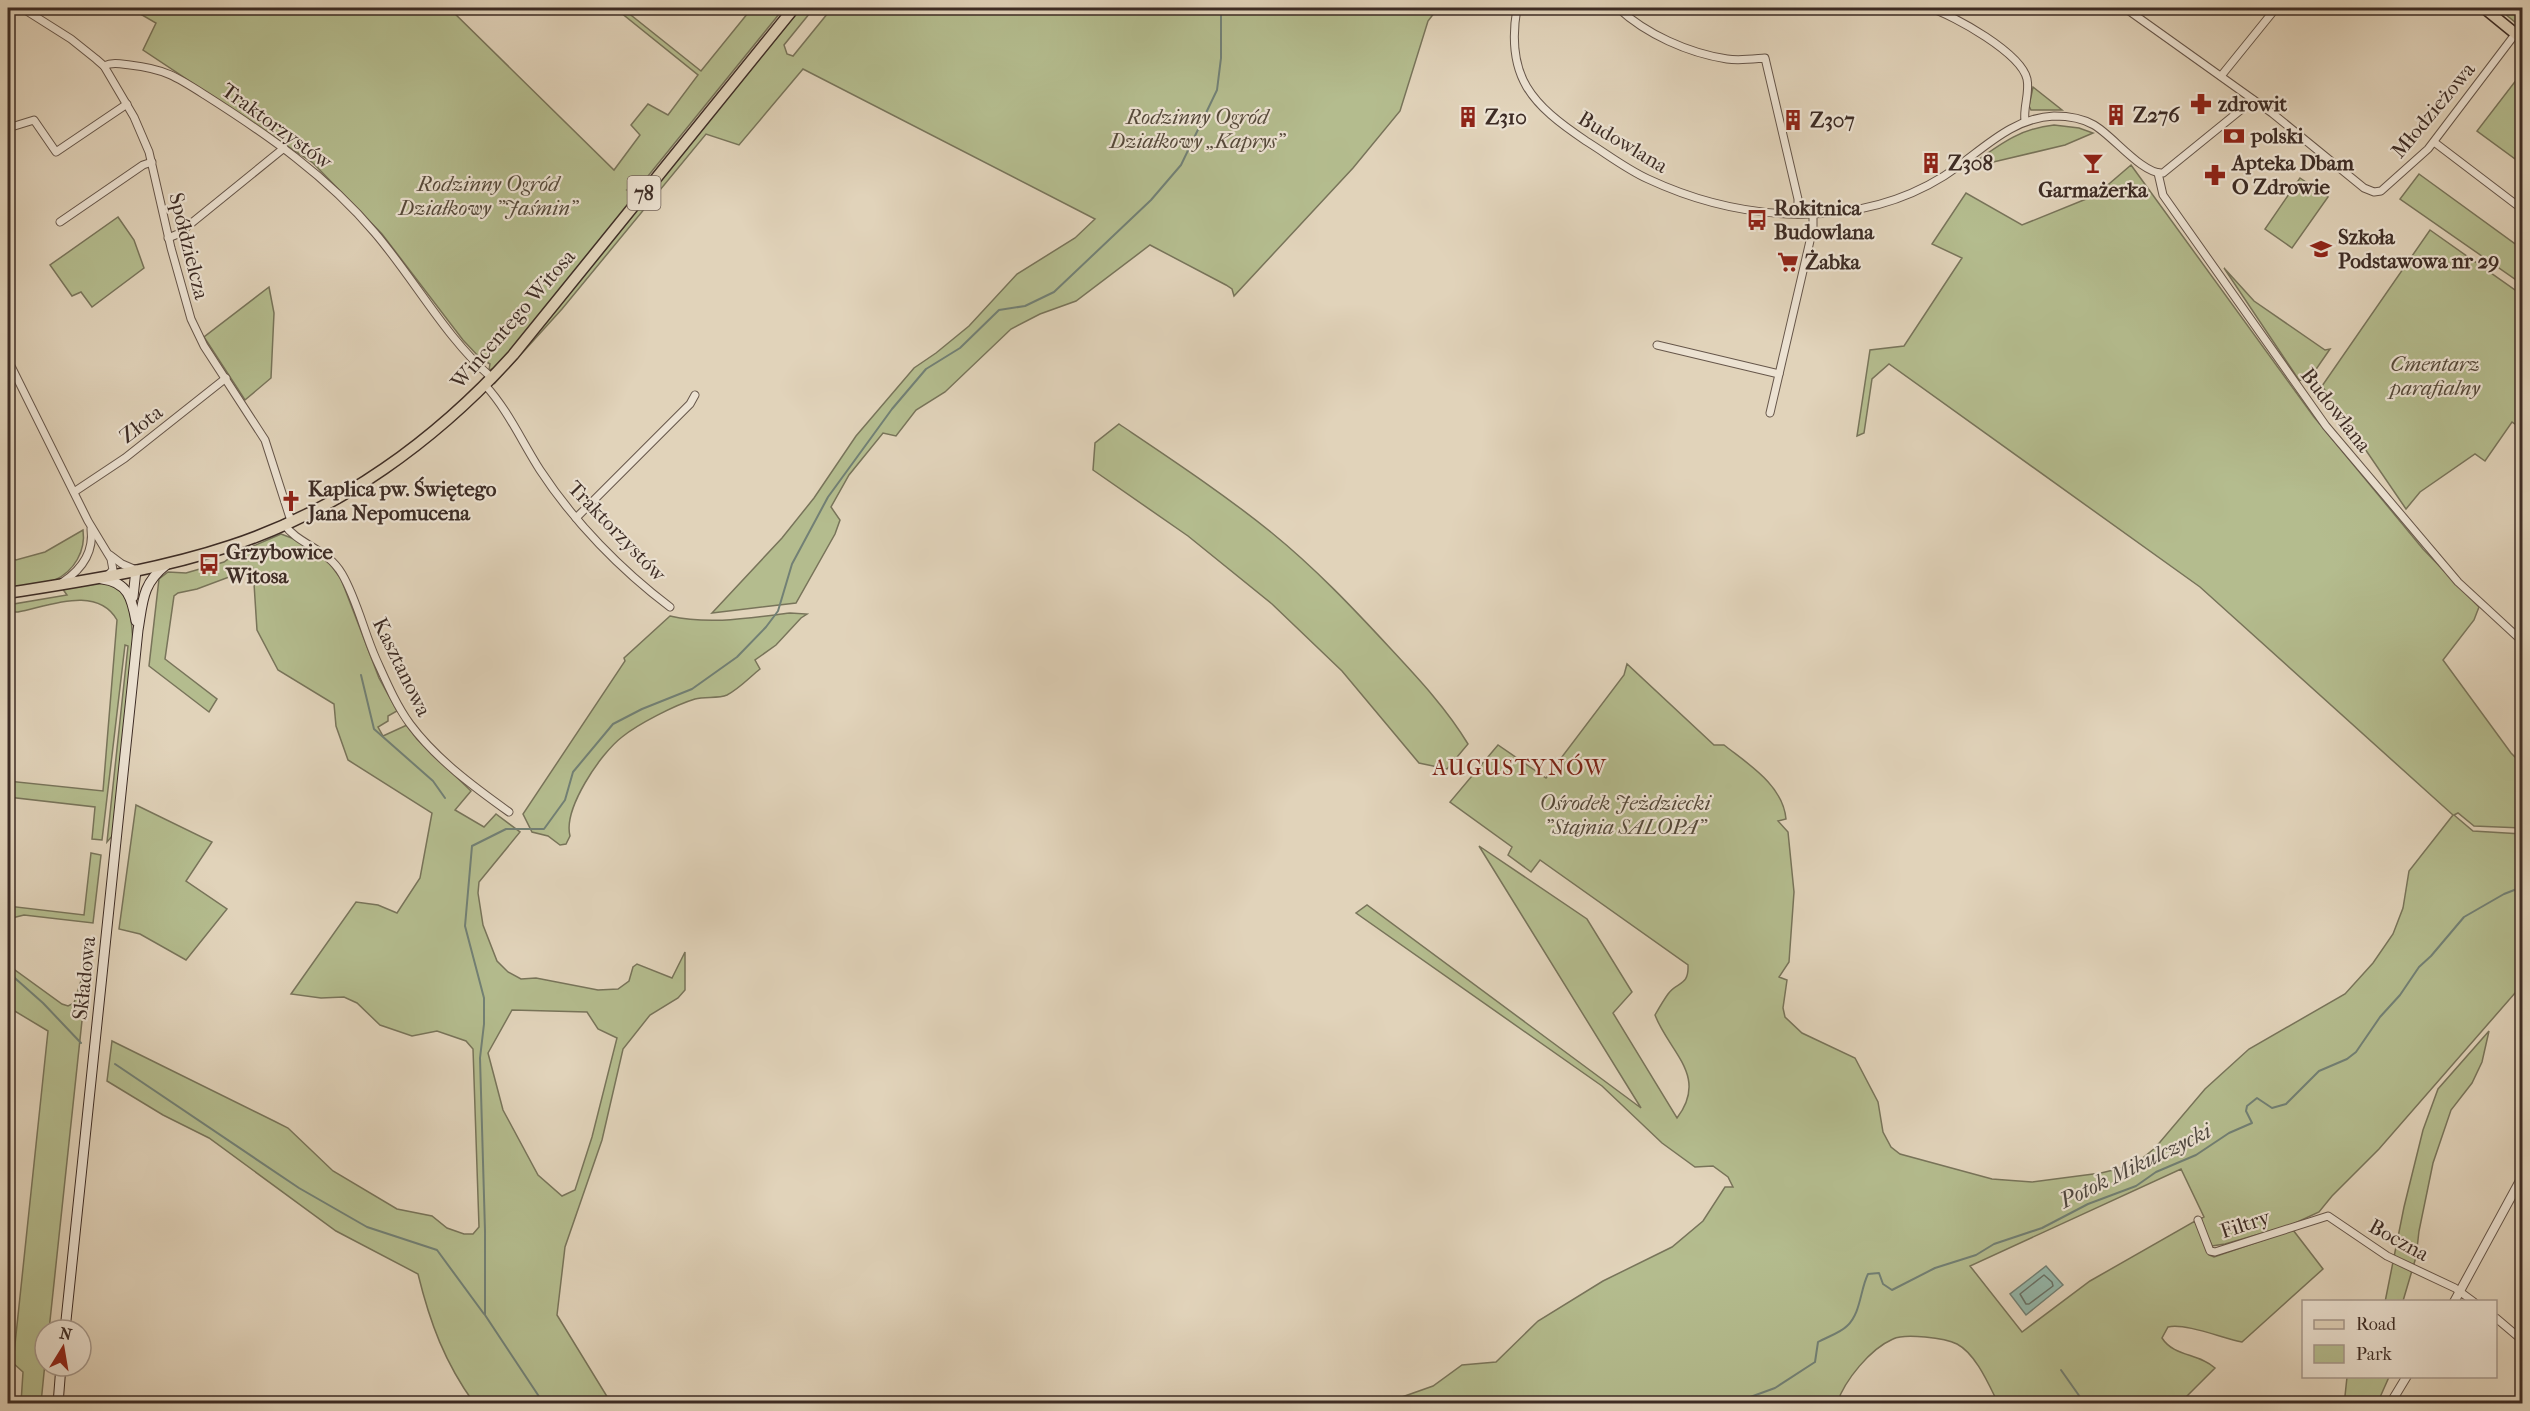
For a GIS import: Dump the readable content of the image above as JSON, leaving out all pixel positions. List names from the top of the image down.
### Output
{
  "streets": {
    "main road": ["78", "Wincentego Witosa", "Składowa"],
    "street": [
      "Młodzieżowa",
      "Traktorzystów",
      "Budowlana",
      "Spółdzielcza",
      "Złota",
      "Kasztanowa",
      "Filtry",
      "Boczna"
    ]
  },
  "crossings": [
    ["Traktorzystów", "Spółdzielcza"],
    ["Traktorzystów", "Wincentego Witosa"],
    ["Spółdzielcza", "Wincentego Witosa"],
    ["Spółdzielcza", "Złota"],
    ["Spółdzielcza", "Kasztanowa"],
    ["Wincentego Witosa", "Kasztanowa"],
    ["Wincentego Witosa", "Składowa"],
    ["Filtry", "Boczna"]
  ],
  "districts": ["AUGUSTYNÓW"],
  "water": ["Potok Mikulczycki"],
  "parks": [
    "Rodzinny Ogród Działkowy „Kaprys”",
    "Rodzinny Ogród Działkowy \"Jaśmin\"",
    "Cmentarz parafialny",
    "Ośrodek Jeżdziecki \"Stajnia SALOPA\""
  ],
  "places": {
    "pharmacy": ["zdrowit", "Apteka Dbam O Zdrowie"],
    "building": [
      "Z276",
      "Z310",
      "Z307",
      "Z308"
    ],
    "bank": ["polski"],
    "bar": ["Garmażerka"],
    "bus stop": ["Rokitnica Budowlana", "Grzybowice Witosa"],
    "school or university": ["Szkoła Podstawowa nr 29"],
    "supermarket": ["Żabka"],
    "church": ["Kaplica pw. Świętego Jana Nepomucena"]
  },
  "legend": ["Road", "Park"],
  "north": "top"
}
